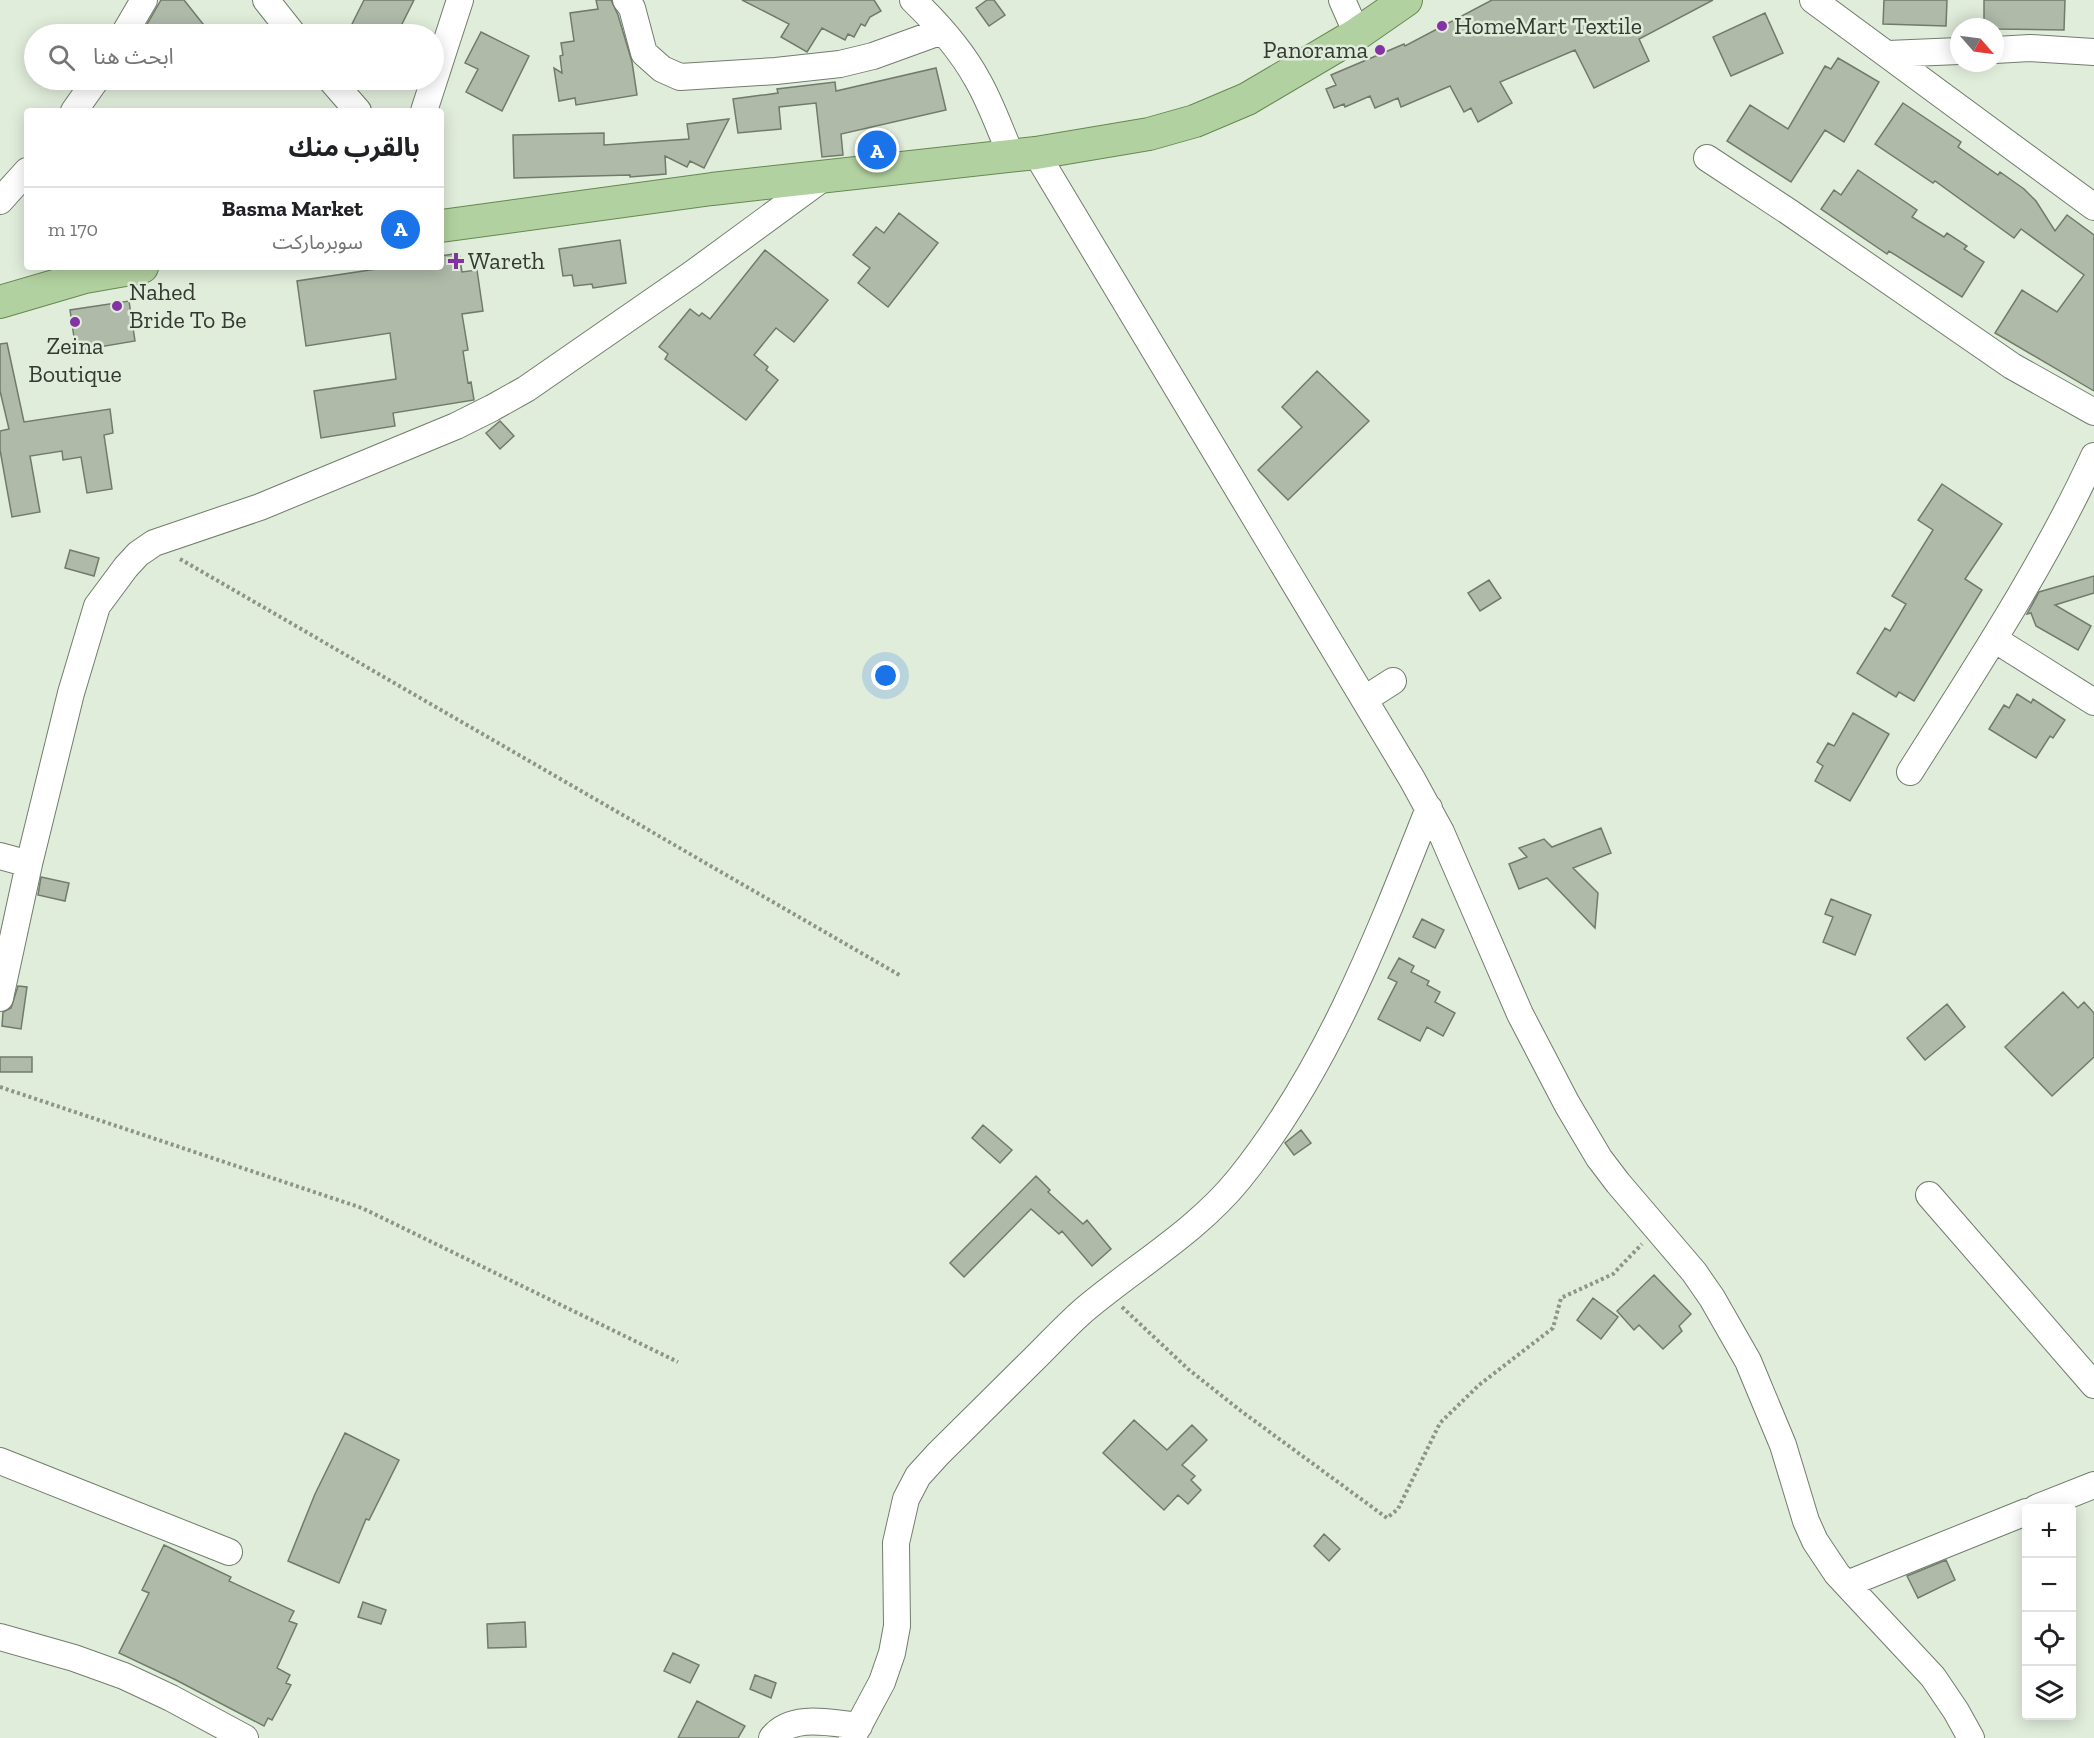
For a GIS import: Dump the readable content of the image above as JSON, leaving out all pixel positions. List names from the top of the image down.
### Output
{
  "places": {
    "other": [
      "HomeMart Textile",
      "Panorama",
      "Nahed Bride To Be",
      "Zeina Boutique"
    ],
    "health": ["Wareth"]
  },
  "north": "bottom right",
  "page": {
    "search": "ابحث هنا",
    "heading": "بالقرب منك",
    "pins": "A",
    "list": [
      {
        "mark": "A",
        "name": "Basma Market",
        "note": "سوبرماركت",
        "value": "170 m"
      }
    ],
    "map_buttons": ["+", "−"]
  }
}
